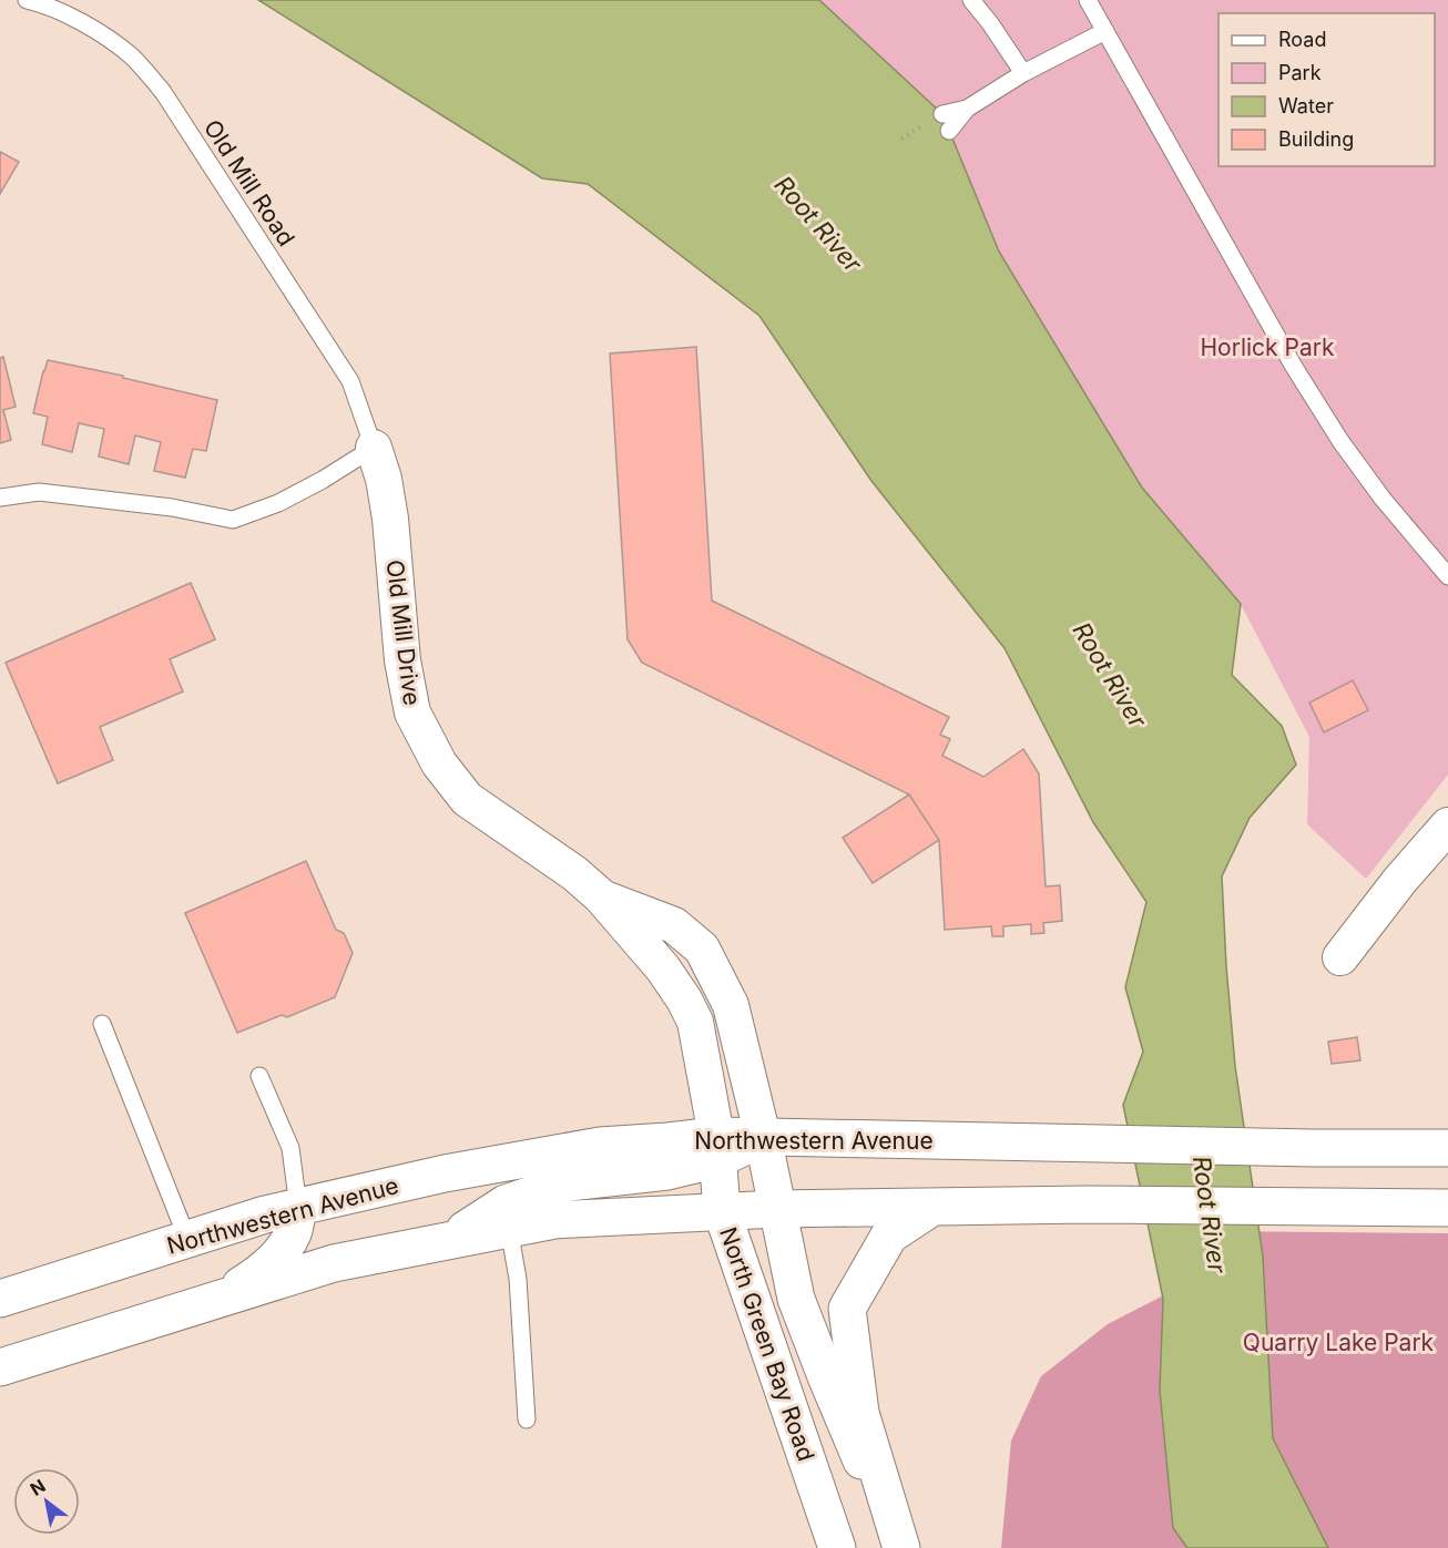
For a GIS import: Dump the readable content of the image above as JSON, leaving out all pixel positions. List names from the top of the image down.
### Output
{
  "streets": {
    "main road": ["Northwestern Avenue", "North Green Bay Road"],
    "street": ["Old Mill Drive"],
    "lane": ["Old Mill Road"]
  },
  "crossings": [
    ["Old Mill Road", "Old Mill Drive"],
    ["Old Mill Drive", "Northwestern Avenue"],
    ["Old Mill Drive", "North Green Bay Road"],
    ["Northwestern Avenue", "North Green Bay Road"]
  ],
  "water": ["Root River"],
  "parks": ["Horlick Park", "Quarry Lake Park"],
  "legend": [
    "Road",
    "Park",
    "Water",
    "Building"
  ],
  "north": "top left"
}
